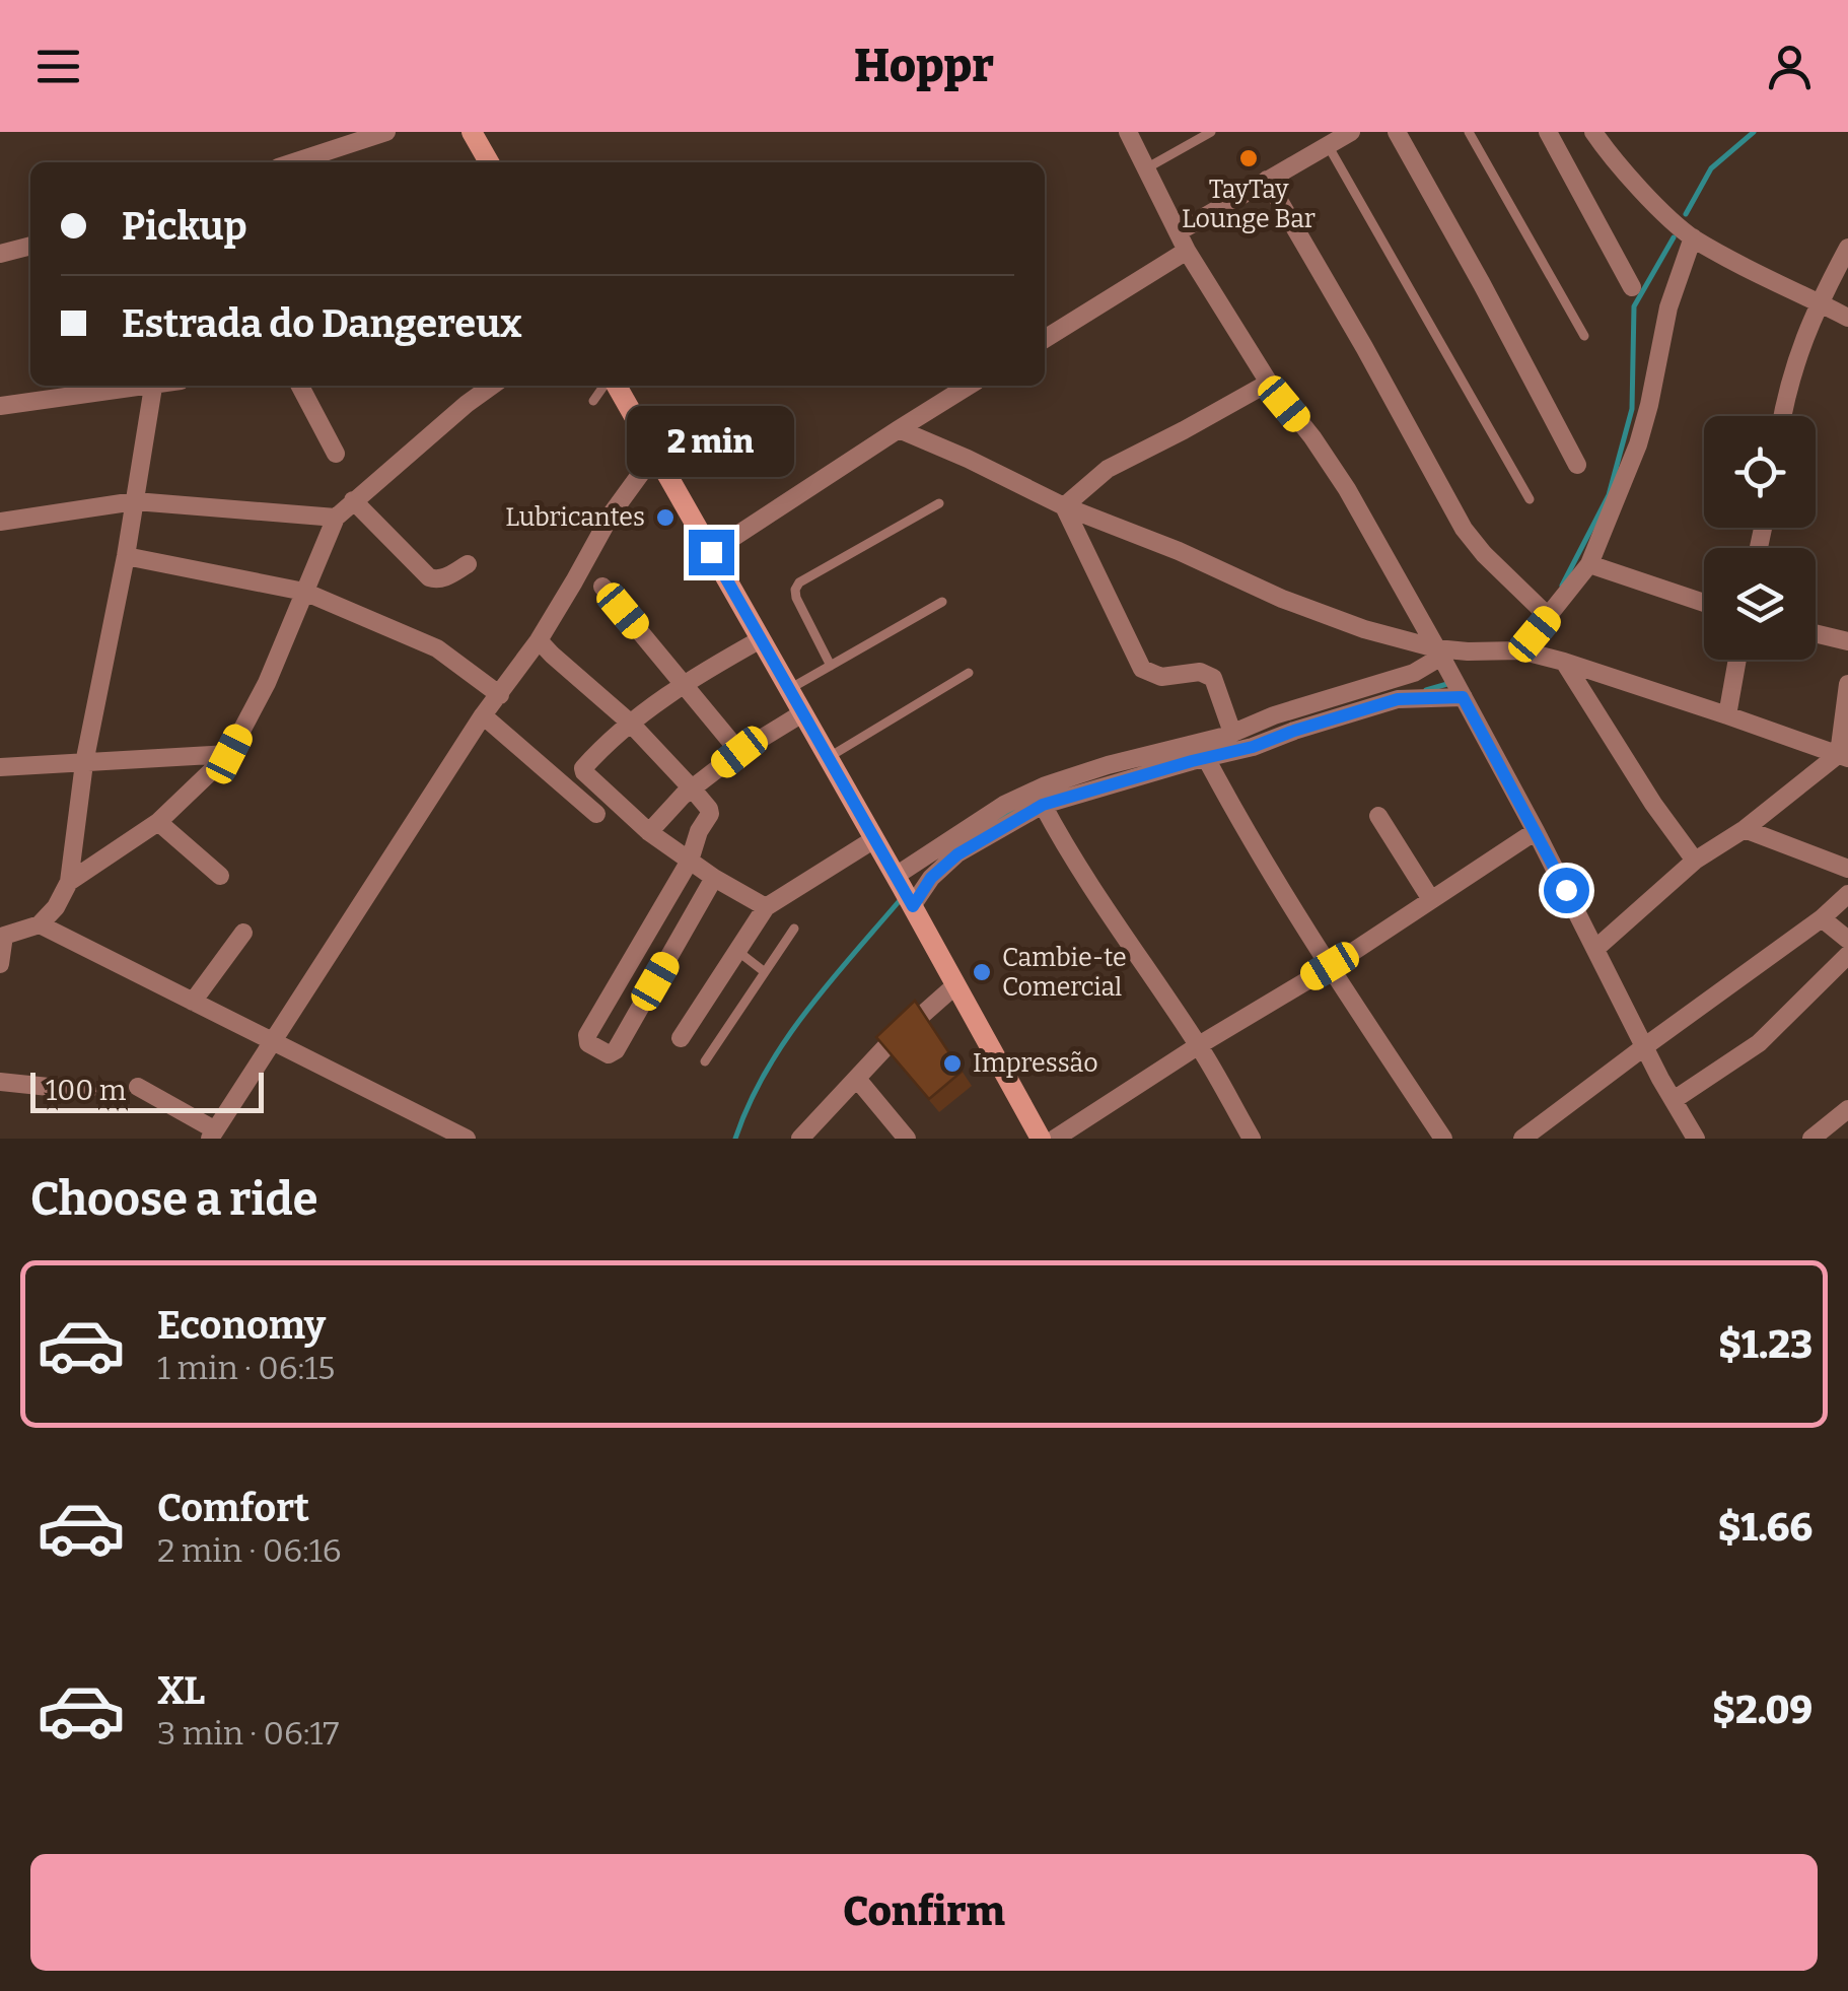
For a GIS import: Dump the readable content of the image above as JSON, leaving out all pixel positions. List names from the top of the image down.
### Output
{
  "places": [
    "TayTay Lounge Bar",
    "Lubricantes",
    "Cambie-te Comercial",
    "Impressão"
  ],
  "scale_bar": "100 m",
  "page": {
    "header": "Hoppr",
    "banner": ["Pickup", "Estrada do Dangereux"],
    "bubble": "2 min",
    "scale": "100 m",
    "heading": "Choose a ride",
    "list": [
      {
        "name": "Economy",
        "note": "1 min · 06:15",
        "value": "$1.23"
      },
      {
        "name": "Comfort",
        "note": "2 min · 06:16",
        "value": "$1.66"
      },
      {
        "name": "XL",
        "note": "3 min · 06:17",
        "value": "$2.09"
      }
    ],
    "buttons": "Confirm"
  }
}
